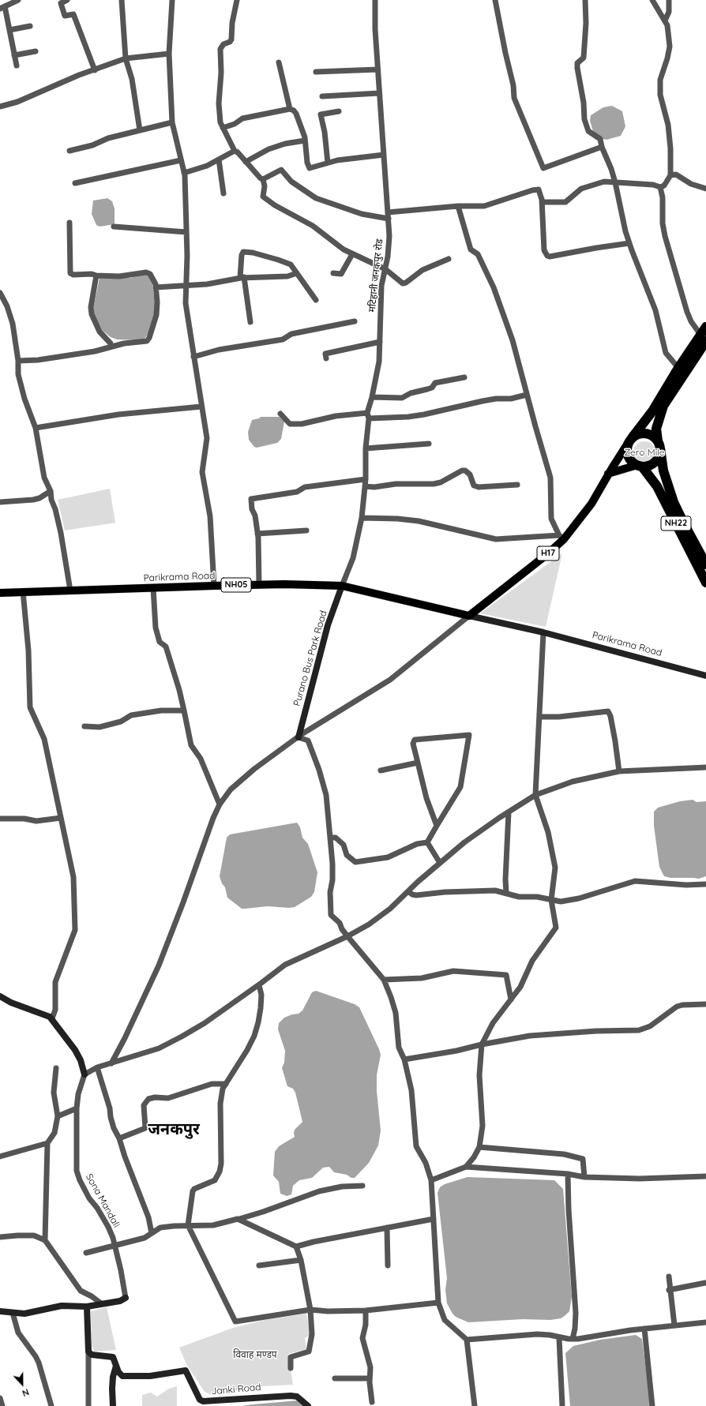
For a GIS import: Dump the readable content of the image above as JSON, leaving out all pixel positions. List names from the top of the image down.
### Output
{
  "streets": {
    "highway": ["NH22"],
    "main road": ["H17", "Parikrama Road", "NH05"],
    "street": [
      "मटिहानी जनकपुर रोड",
      "Purano Bus Park Road",
      "Sona Mandali",
      "Janki Road"
    ]
  },
  "crossings": [
    ["मटिहानी जनकपुर रोड", "Parikrama Road"],
    ["मटिहानी जनकपुर रोड", "Purano Bus Park Road"],
    ["NH22", "H17"],
    ["H17", "Parikrama Road"],
    ["H17", "NH05"],
    ["Parikrama Road", "NH05"],
    ["Parikrama Road", "Purano Bus Park Road"]
  ],
  "districts": ["जनकपुर"],
  "parks": ["Zero Mile", "विवाह मण्डप"],
  "north": "bottom"
}
